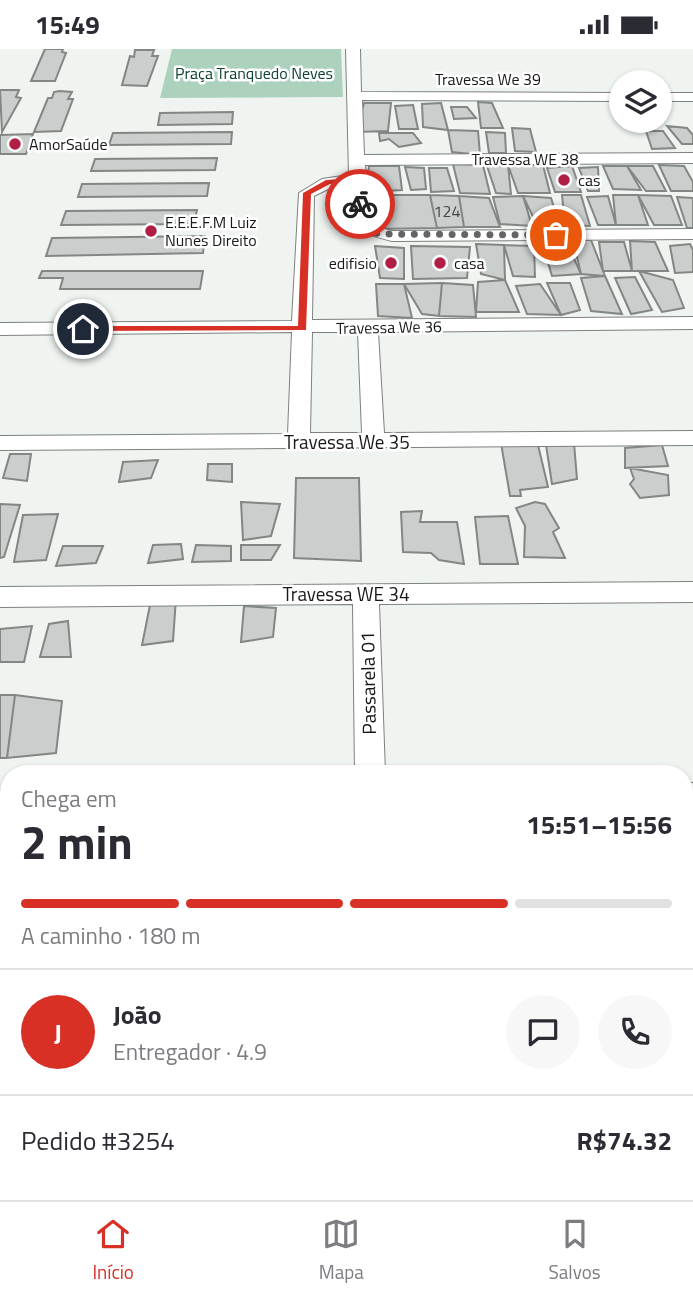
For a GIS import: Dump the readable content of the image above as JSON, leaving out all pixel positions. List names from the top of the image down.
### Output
{
  "streets": {
    "street": [
      "Travessa We 39",
      "Travessa WE 38",
      "Travessa We 36",
      "Travessa We 35",
      "Travessa WE 34",
      "Passarela 01"
    ]
  },
  "crossings": [
    ["Travessa WE 34", "Passarela 01"]
  ],
  "parks": ["Praça Tranquedo Neves"],
  "places": [
    "AmorSaúde",
    "cas",
    "E.E.E.F.M Luiz Nunes Direito",
    "edifisio",
    "casa"
  ],
  "house_numbers": ["124"],
  "page": {
    "status": "15:49",
    "heading": ["2 min", "Chega em", "15:51–15:56"],
    "panel": [
      "João",
      "Entregador · 4.9",
      "Pedido #3254",
      "R$74.32"
    ],
    "bar": "A caminho · 180 m",
    "round": "J",
    "tabs": ["Início", "Mapa", "Salvos"]
  }
}
